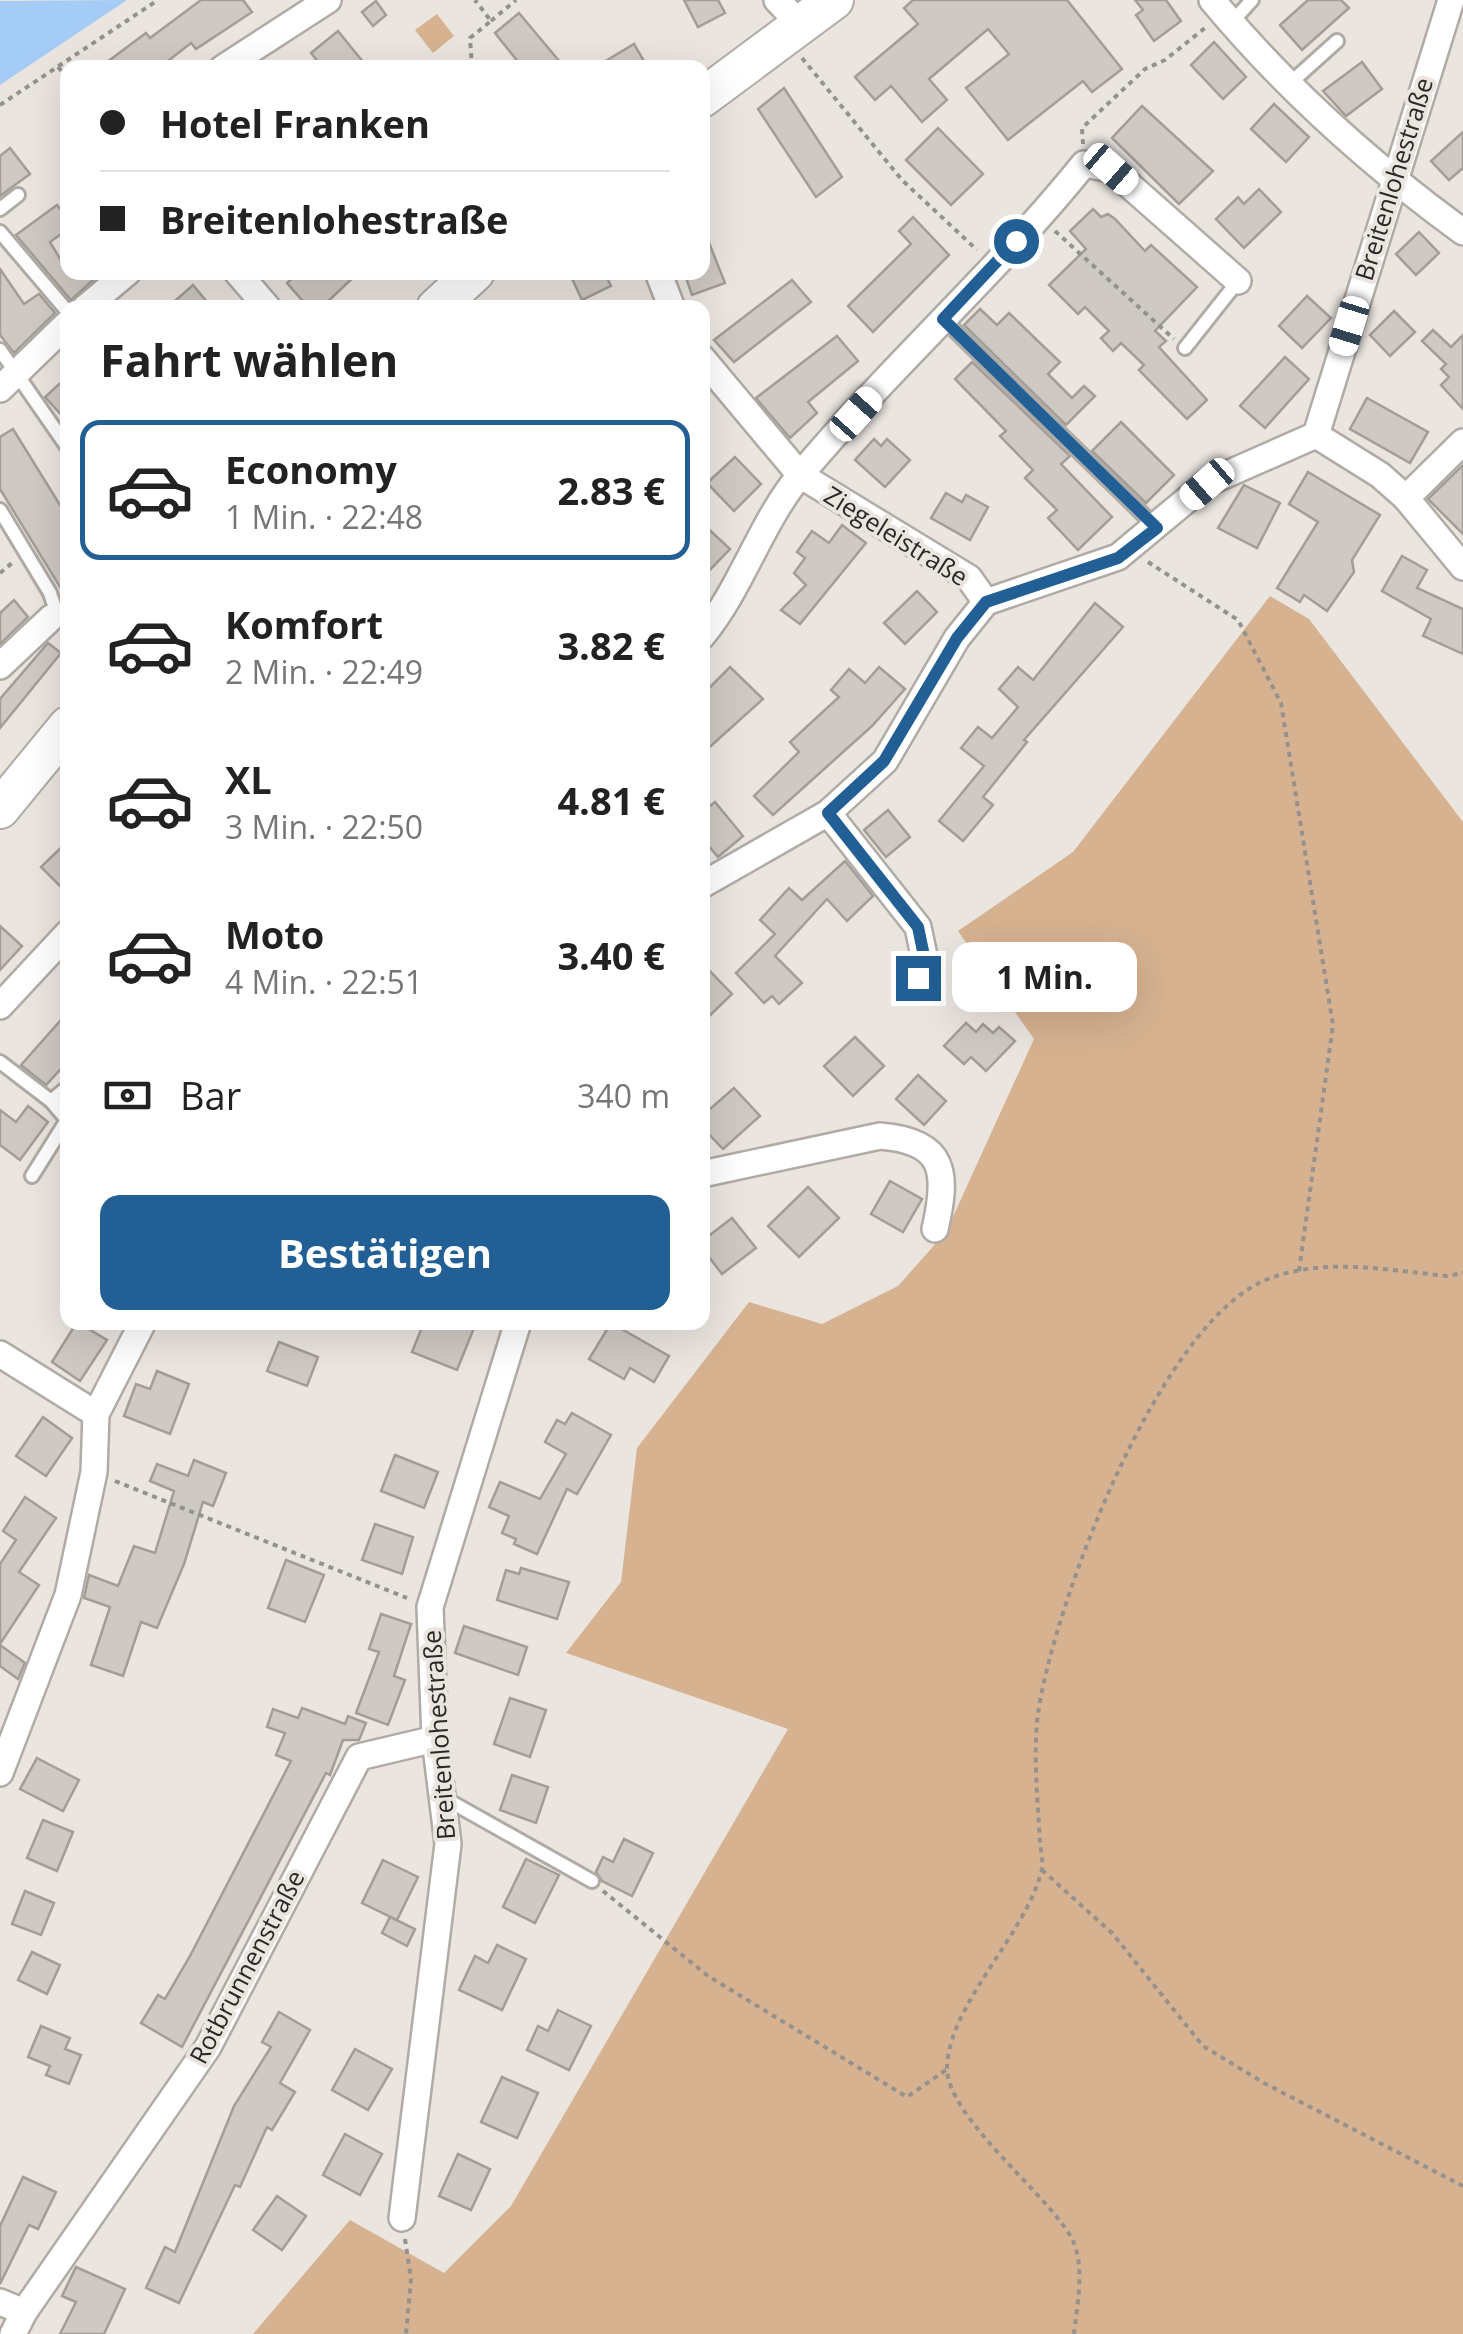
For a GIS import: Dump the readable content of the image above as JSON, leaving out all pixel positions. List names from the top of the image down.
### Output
{
  "streets": {
    "street": ["Breitenlohestraße", "Ziegeleistraße", "Rotbrunnenstraße"]
  },
  "crossings": [
    ["Breitenlohestraße", "Rotbrunnenstraße"]
  ],
  "page": {
    "banner": ["Hotel Franken", "Breitenlohestraße"],
    "heading": "Fahrt wählen",
    "list": [
      {
        "name": "Economy",
        "note": "1 Min. · 22:48",
        "value": "2.83 €"
      },
      {
        "name": "Komfort",
        "note": "2 Min. · 22:49",
        "value": "3.82 €"
      },
      {
        "name": "XL",
        "note": "3 Min. · 22:50",
        "value": "4.81 €"
      },
      {
        "name": "Moto",
        "note": "4 Min. · 22:51",
        "value": "3.40 €"
      }
    ],
    "bubble": "1 Min.",
    "pay": ["Bar", "340 m"],
    "buttons": "Bestätigen"
  }
}
